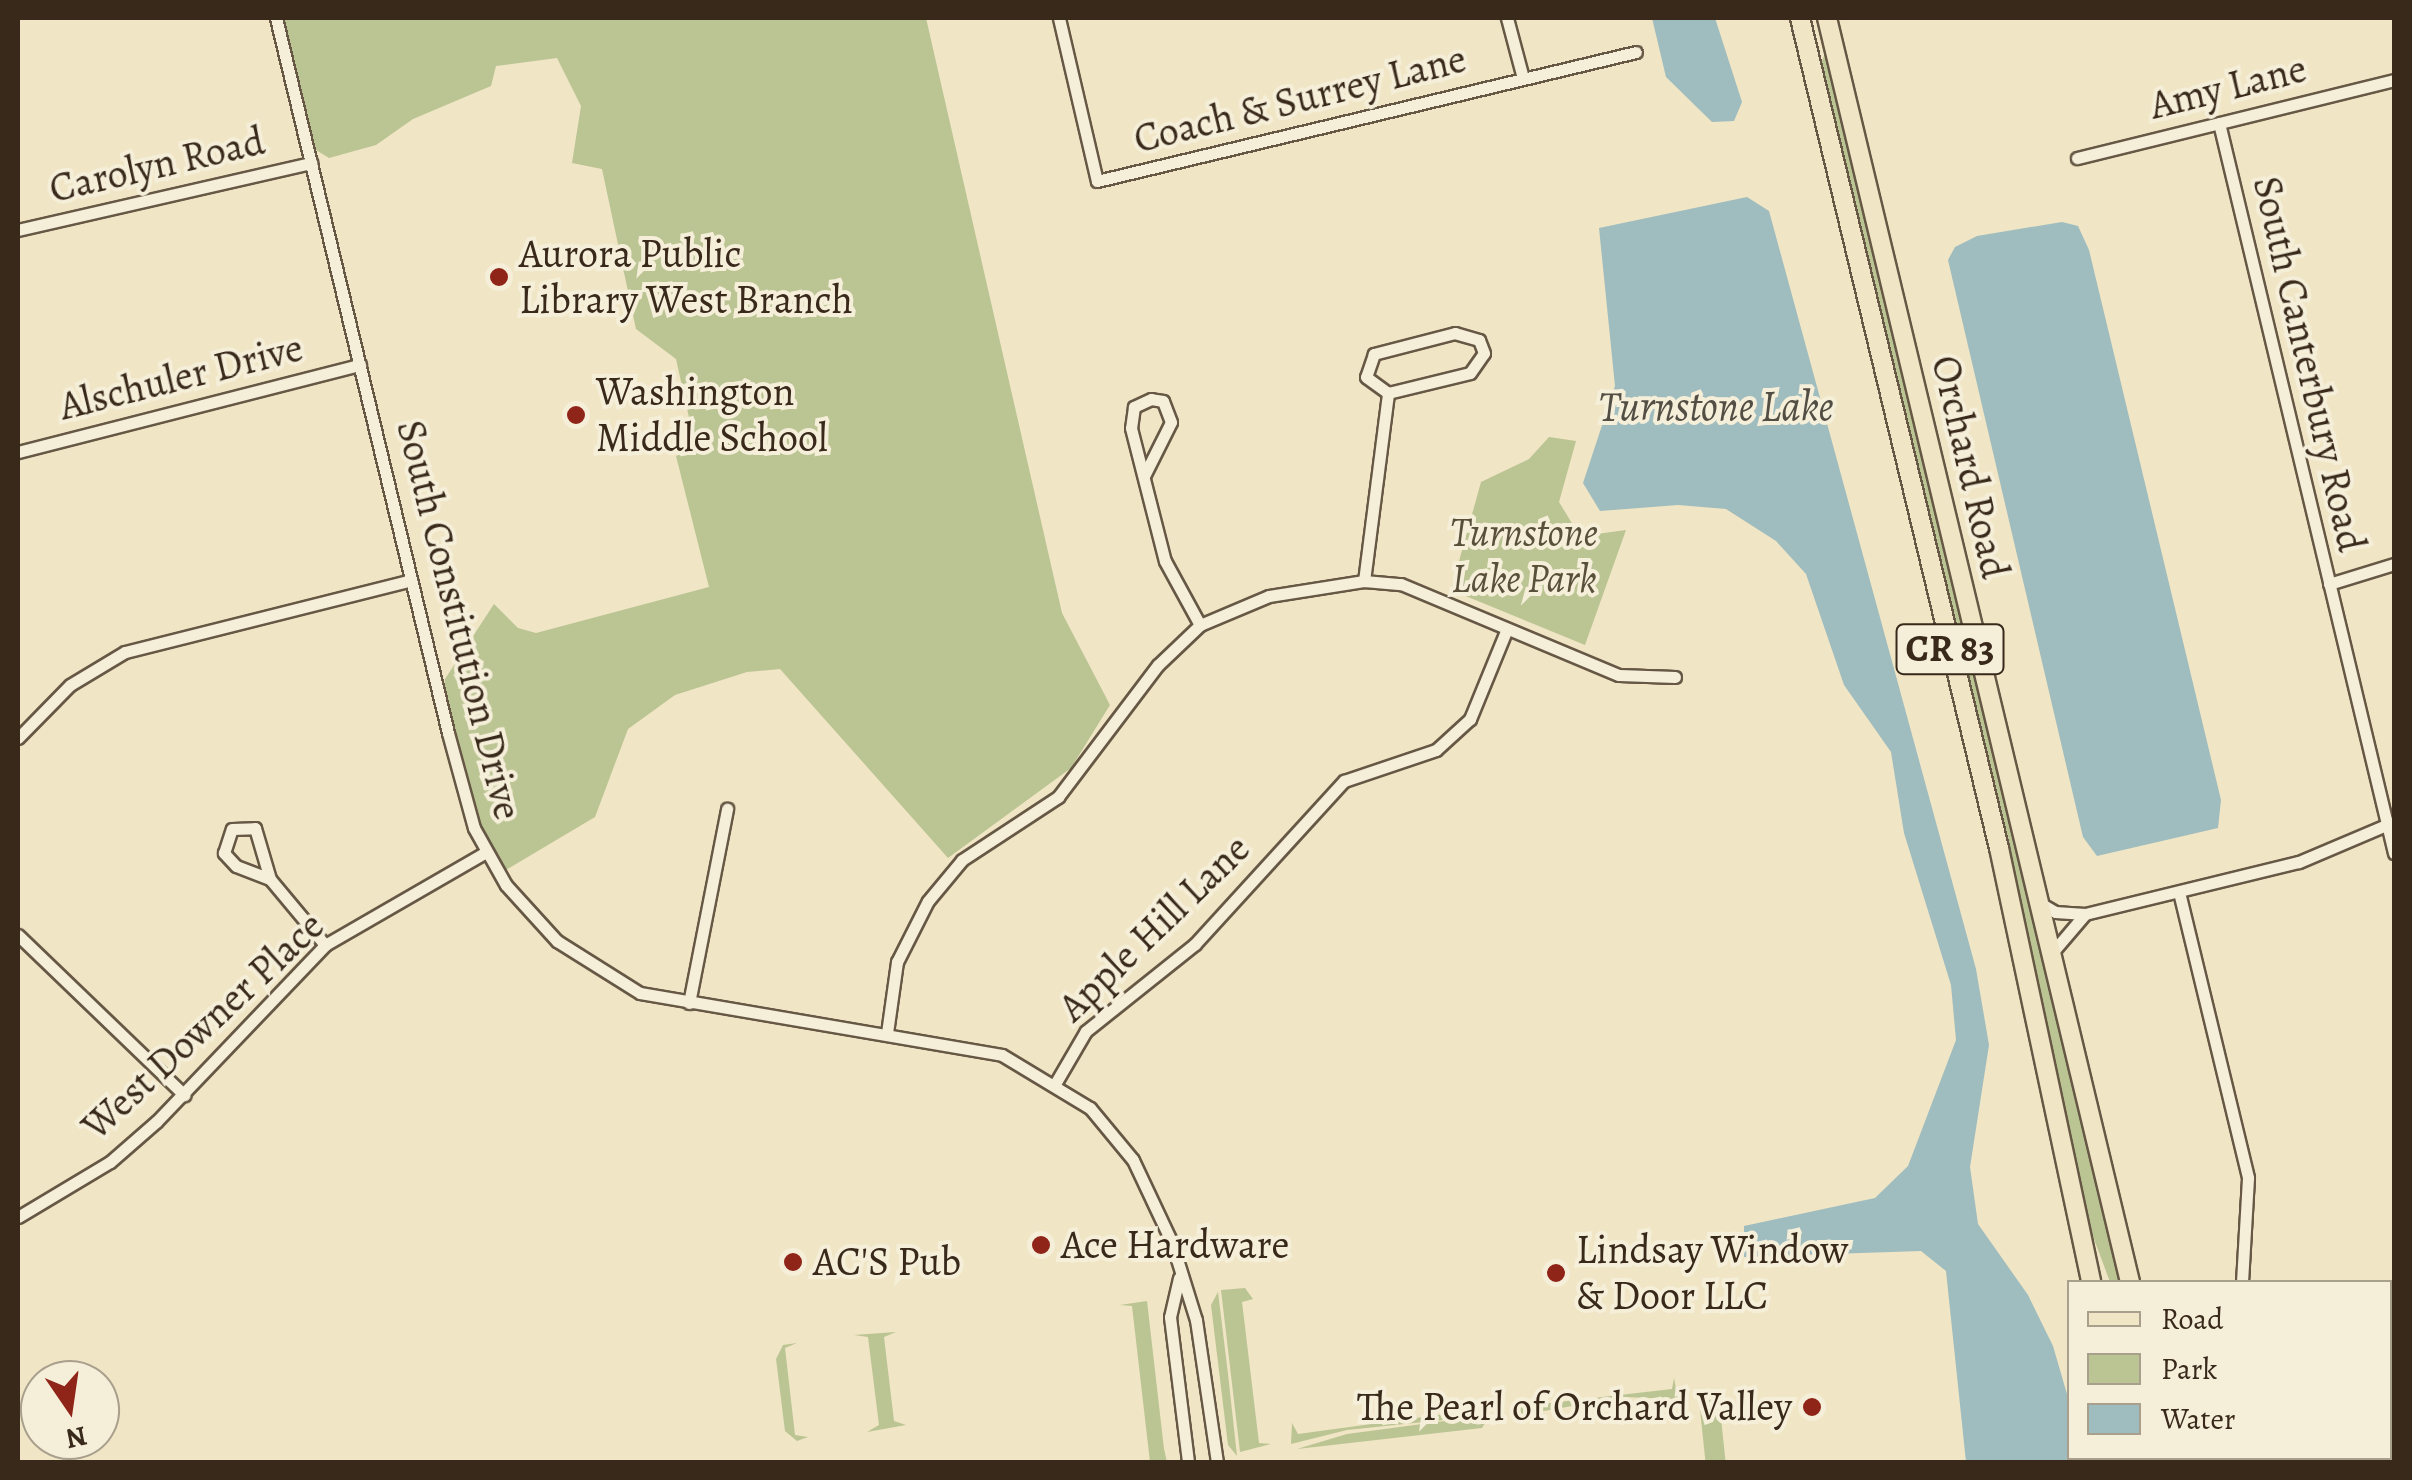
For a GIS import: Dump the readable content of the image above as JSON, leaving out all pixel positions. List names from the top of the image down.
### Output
{
  "streets": {
    "main road": ["Orchard Road", "CR 83"],
    "street": [
      "Amy Lane",
      "Coach & Surrey Lane",
      "Carolyn Road",
      "South Canterbury Road",
      "Alschuler Drive",
      "South Constitution Drive",
      "Apple Hill Lane",
      "West Downer Place"
    ]
  },
  "crossings": [
    ["Amy Lane", "South Canterbury Road"],
    ["Carolyn Road", "South Constitution Drive"],
    ["Alschuler Drive", "South Constitution Drive"],
    ["South Constitution Drive", "Apple Hill Lane"],
    ["South Constitution Drive", "West Downer Place"]
  ],
  "water": ["Turnstone Lake"],
  "parks": ["Turnstone Lake Park"],
  "places": [
    "Aurora Public Library West Branch",
    "Washington Middle School",
    "Ace Hardware",
    "AC'S Pub",
    "Lindsay Window & Door LLC",
    "The Pearl of Orchard Valley"
  ],
  "legend": ["Road", "Park", "Water"],
  "north": "bottom"
}
